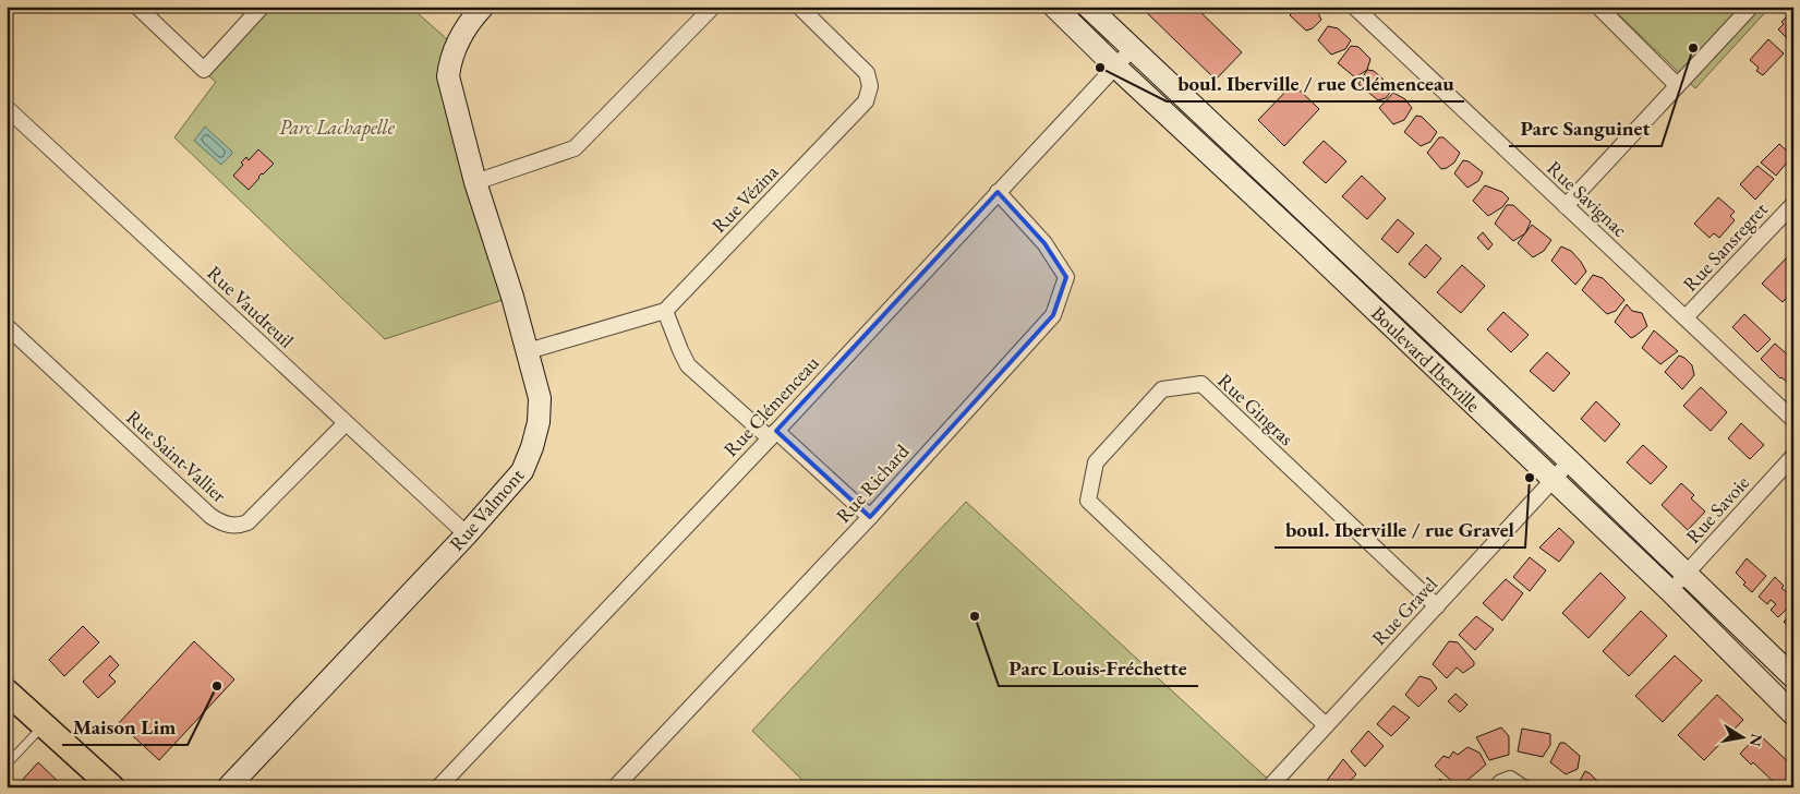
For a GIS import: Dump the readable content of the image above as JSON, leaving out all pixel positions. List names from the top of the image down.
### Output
{
  "streets": {
    "street": [
      "Rue Vézina",
      "Rue Savignac",
      "Rue Sansregret",
      "Rue Vaudreuil",
      "Boulevard Iberville",
      "Rue Clémenceau",
      "Rue Gingras",
      "Rue Saint-Vallier",
      "Rue Richard",
      "Rue Valmont",
      "Rue Savoie",
      "Rue Gravel"
    ]
  },
  "crossings": [
    ["Rue Vézina", "Rue Valmont"],
    ["Rue Savignac", "Rue Sansregret"],
    ["Rue Vaudreuil", "Rue Saint-Vallier"],
    ["Rue Vaudreuil", "Rue Valmont"],
    ["Boulevard Iberville", "Rue Clémenceau"],
    ["Boulevard Iberville", "Rue Savoie"],
    ["Boulevard Iberville", "Rue Gravel"],
    ["Rue Clémenceau", "Rue Richard"],
    ["Rue Gingras", "Rue Gravel"]
  ],
  "parks": ["Parc Lachapelle"],
  "places": [
    "Parc Sanguinet",
    "boul. Iberville / rue Clémenceau",
    "boul. Iberville / rue Gravel",
    "Parc Louis-Fréchette",
    "Maison Lim"
  ],
  "north": "right"
}
